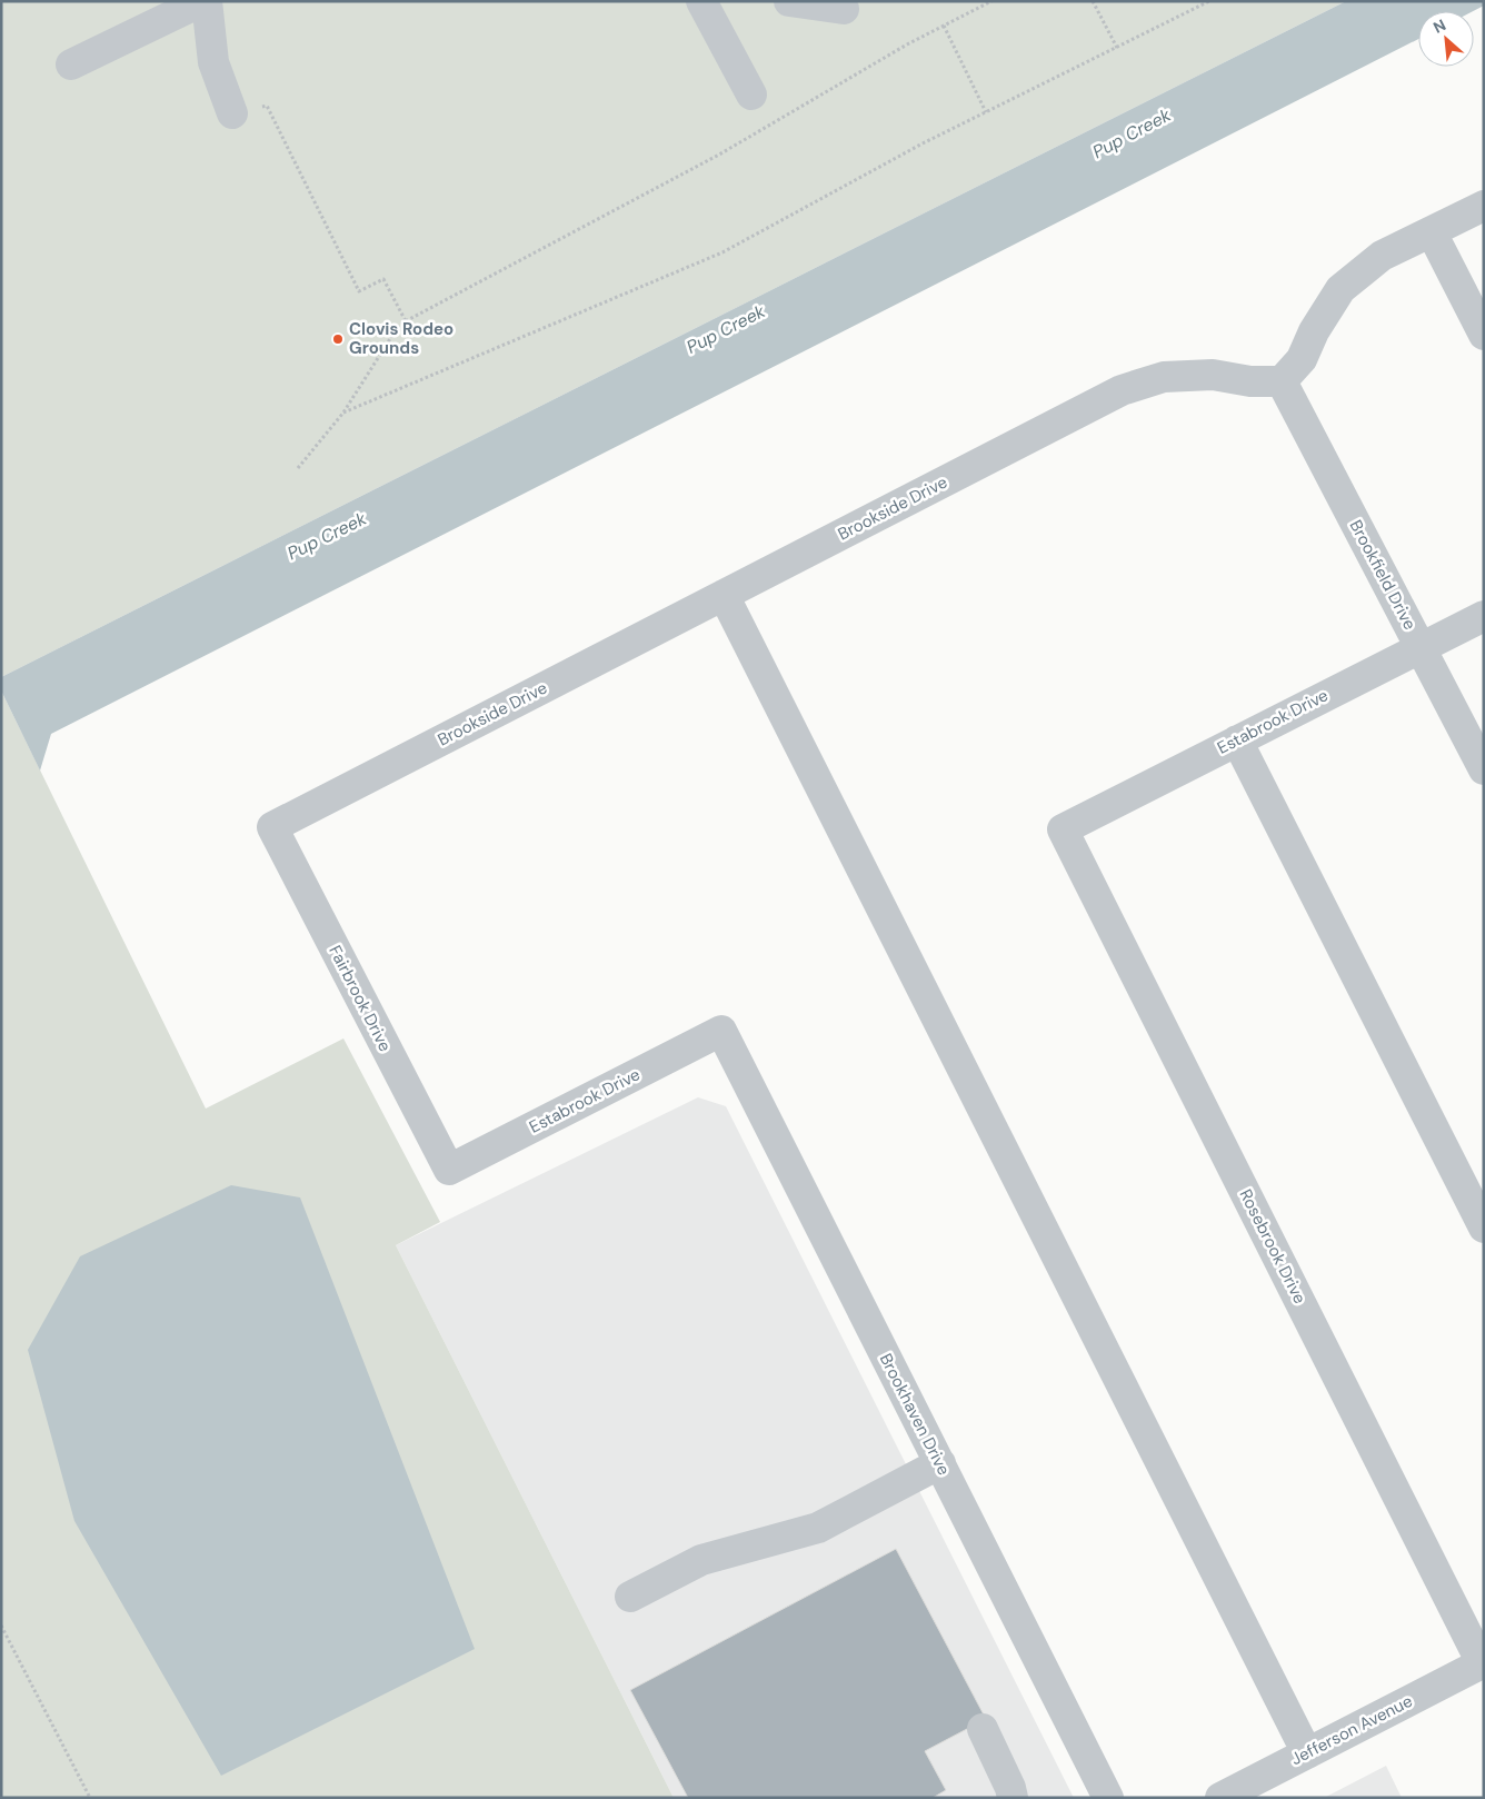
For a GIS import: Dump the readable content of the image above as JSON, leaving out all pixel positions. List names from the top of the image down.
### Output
{
  "streets": {
    "street": [
      "Brookside Drive",
      "Brookfield Drive",
      "Estabrook Drive",
      "Fairbrook Drive",
      "Rosebrook Drive",
      "Brookhaven Drive",
      "Jefferson Avenue"
    ]
  },
  "crossings": [
    ["Brookside Drive", "Brookfield Drive"],
    ["Brookside Drive", "Fairbrook Drive"],
    ["Brookfield Drive", "Estabrook Drive"],
    ["Estabrook Drive", "Fairbrook Drive"],
    ["Estabrook Drive", "Rosebrook Drive"],
    ["Estabrook Drive", "Brookhaven Drive"],
    ["Rosebrook Drive", "Jefferson Avenue"]
  ],
  "water": ["Pup Creek"],
  "places": ["Clovis Rodeo Grounds"],
  "north": "top left"
}
